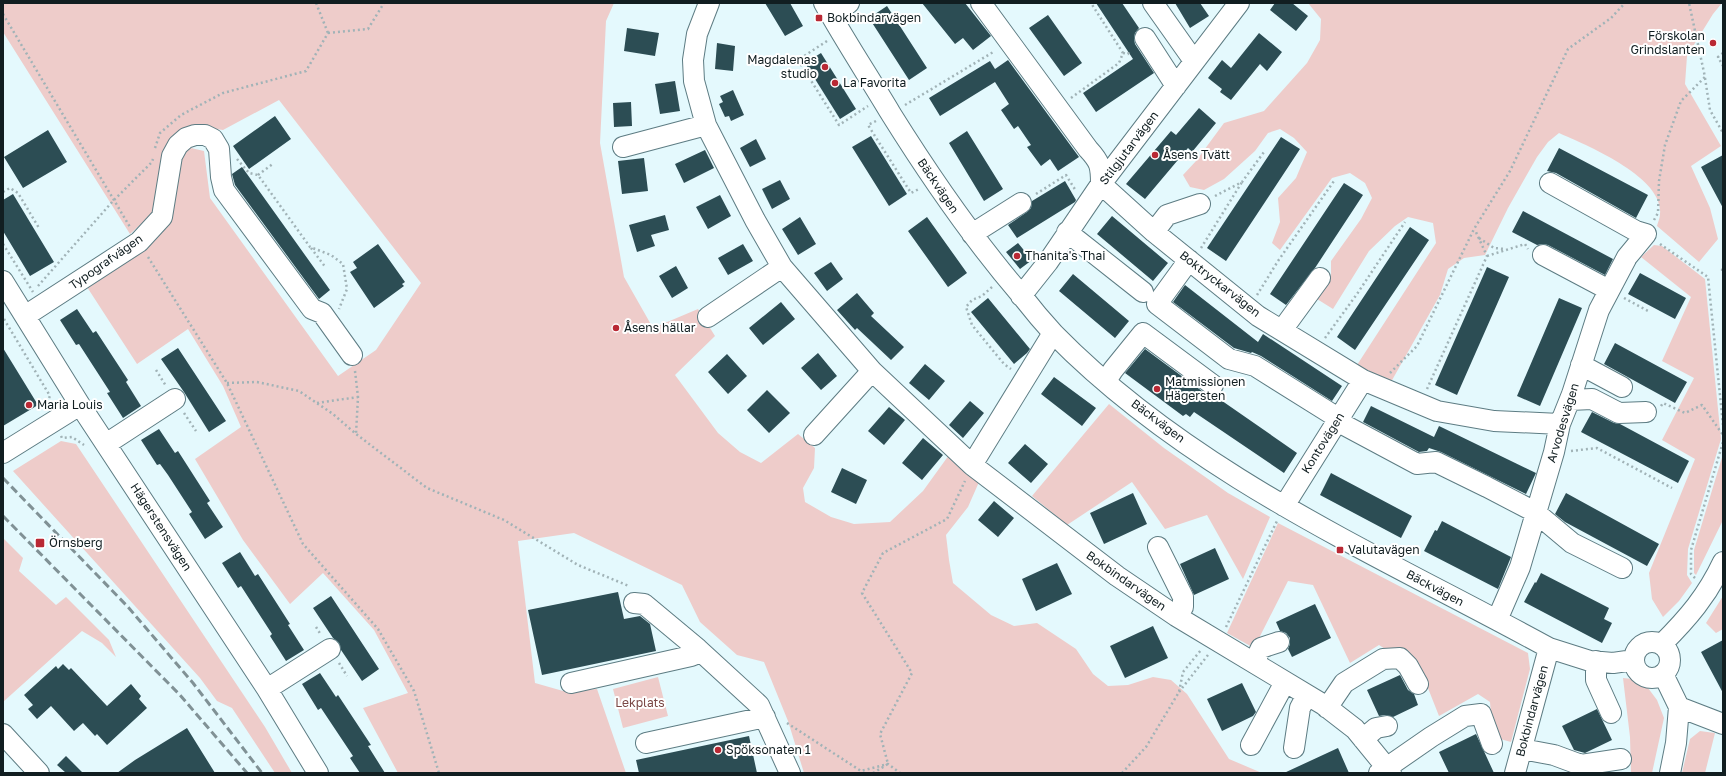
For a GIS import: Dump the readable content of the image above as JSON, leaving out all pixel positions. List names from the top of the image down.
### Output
{
  "streets": {
    "street": [
      "Stilgjutarvägen",
      "Bäckvägen",
      "Typografvägen",
      "Boktryckarvägen",
      "Arvodesvägen",
      "Kontovägen",
      "Hägerstensvägen",
      "Bokbindarvägen"
    ]
  },
  "crossings": [
    ["Stilgjutarvägen", "Bäckvägen"],
    ["Stilgjutarvägen", "Boktryckarvägen"],
    ["Bäckvägen", "Arvodesvägen"],
    ["Bäckvägen", "Kontovägen"],
    ["Bäckvägen", "Bokbindarvägen"],
    ["Typografvägen", "Hägerstensvägen"],
    ["Boktryckarvägen", "Arvodesvägen"],
    ["Boktryckarvägen", "Kontovägen"]
  ],
  "parks": ["Lekplats"],
  "places": {
    "transit": ["Bokbindarvägen", "Örnsberg", "Valutavägen"],
    "other": [
      "Förskolan Grindslanten",
      "Magdalenas studio",
      "La Favorita",
      "Åsens Tvätt",
      "Thanita's Thai",
      "Åsens hällar",
      "Matmissionen Hägersten",
      "Maria Louis",
      "Spöksonaten 1"
    ]
  }
}
